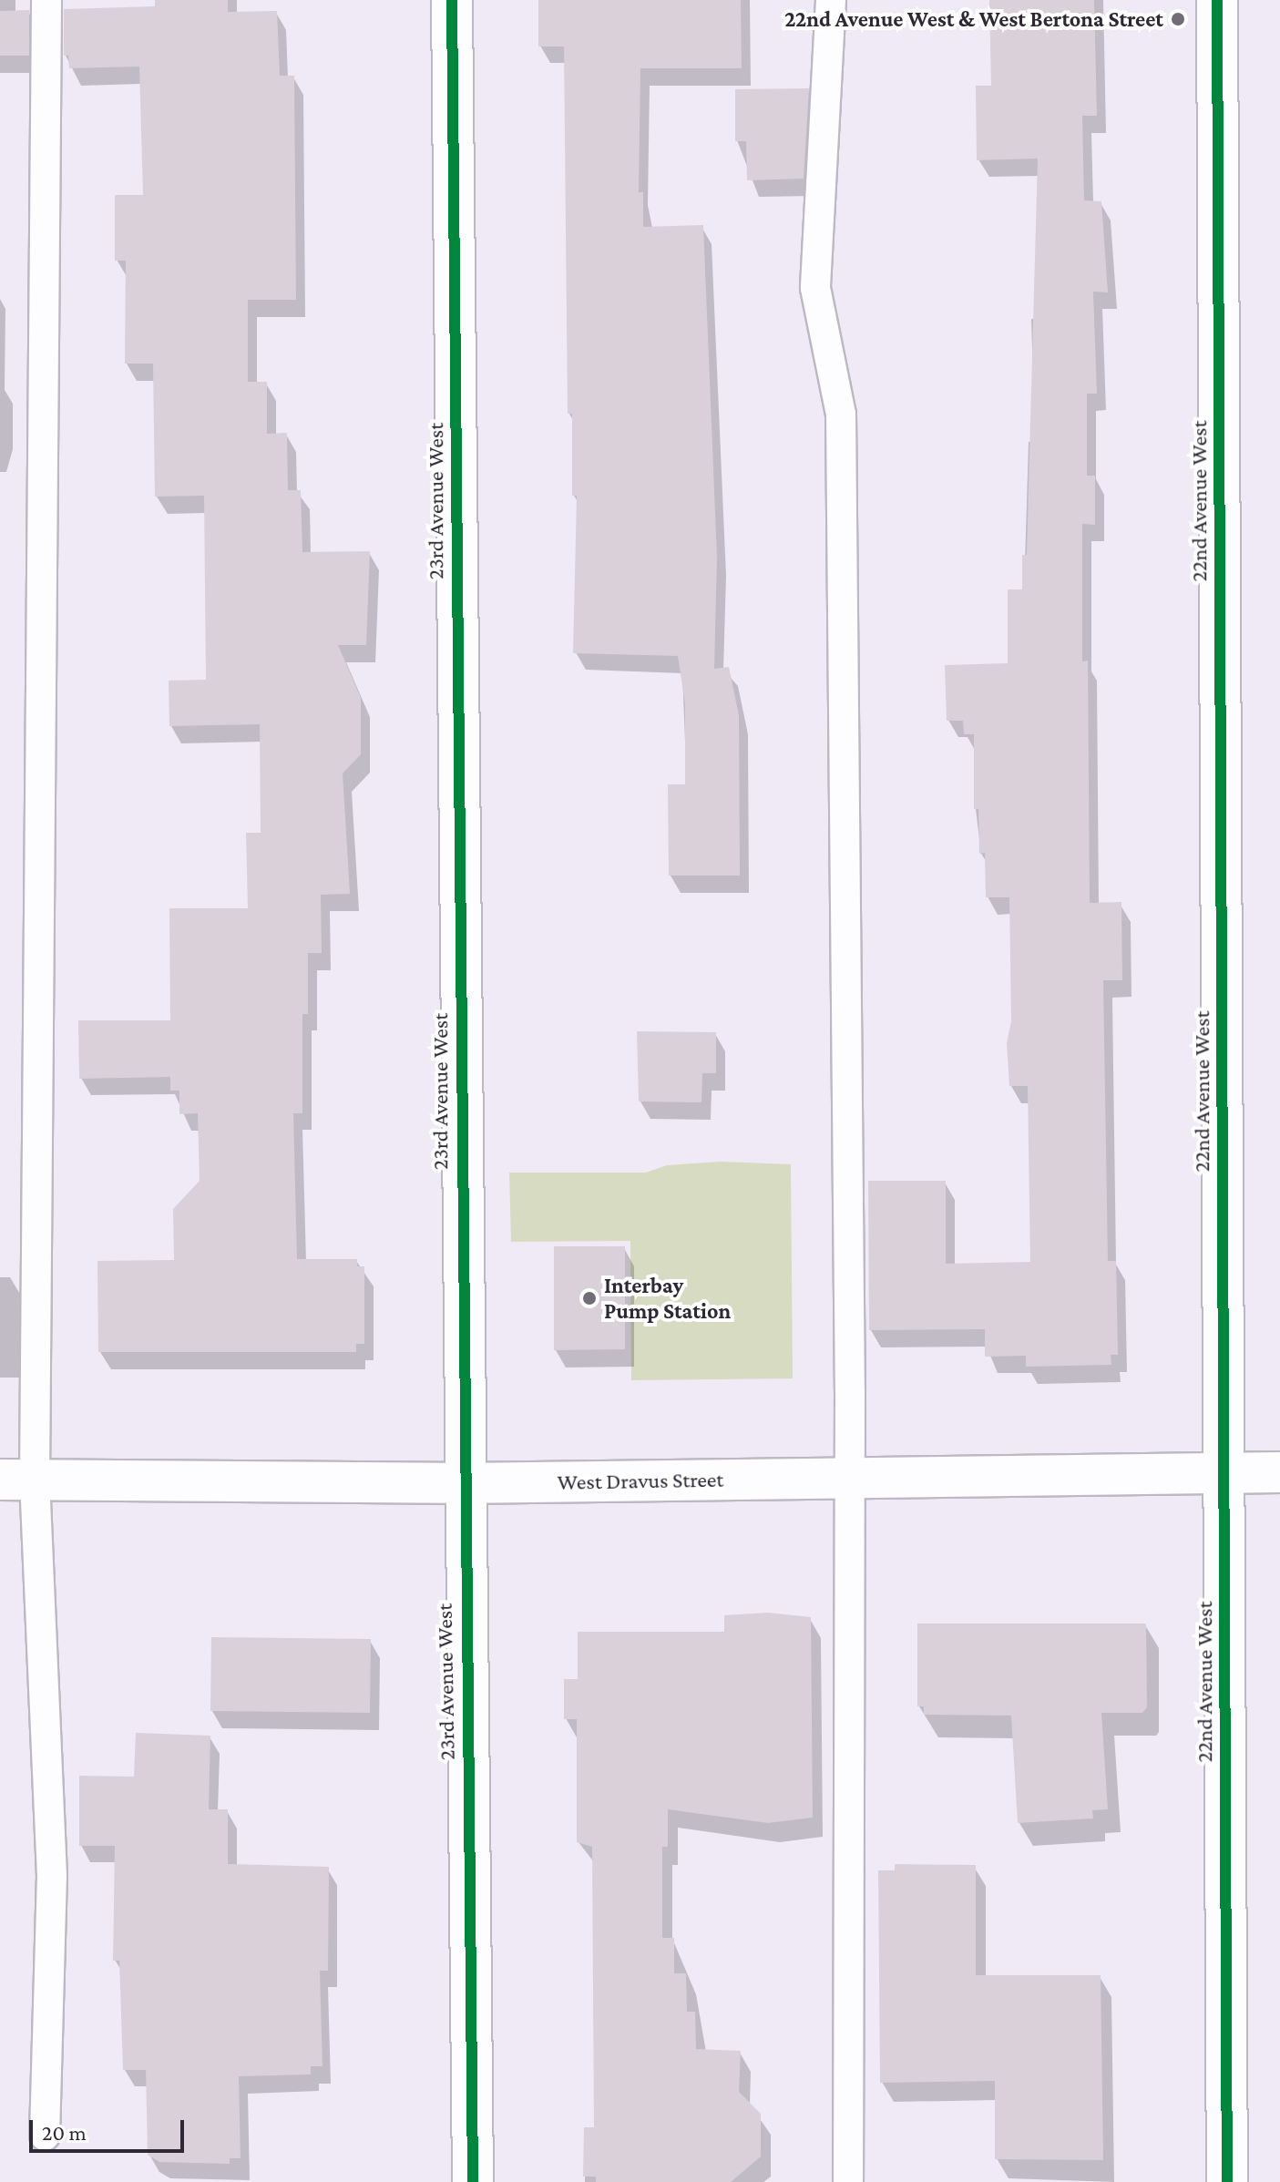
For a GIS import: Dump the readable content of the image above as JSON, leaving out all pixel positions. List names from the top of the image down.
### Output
{
  "streets": {
    "street": ["23rd Avenue West", "22nd Avenue West", "West Dravus Street"]
  },
  "crossings": [
    ["23rd Avenue West", "West Dravus Street"],
    ["22nd Avenue West", "West Dravus Street"]
  ],
  "places": ["22nd Avenue West & West Bertona Street", "Interbay Pump Station"],
  "scale_bar": "20 m"
}
